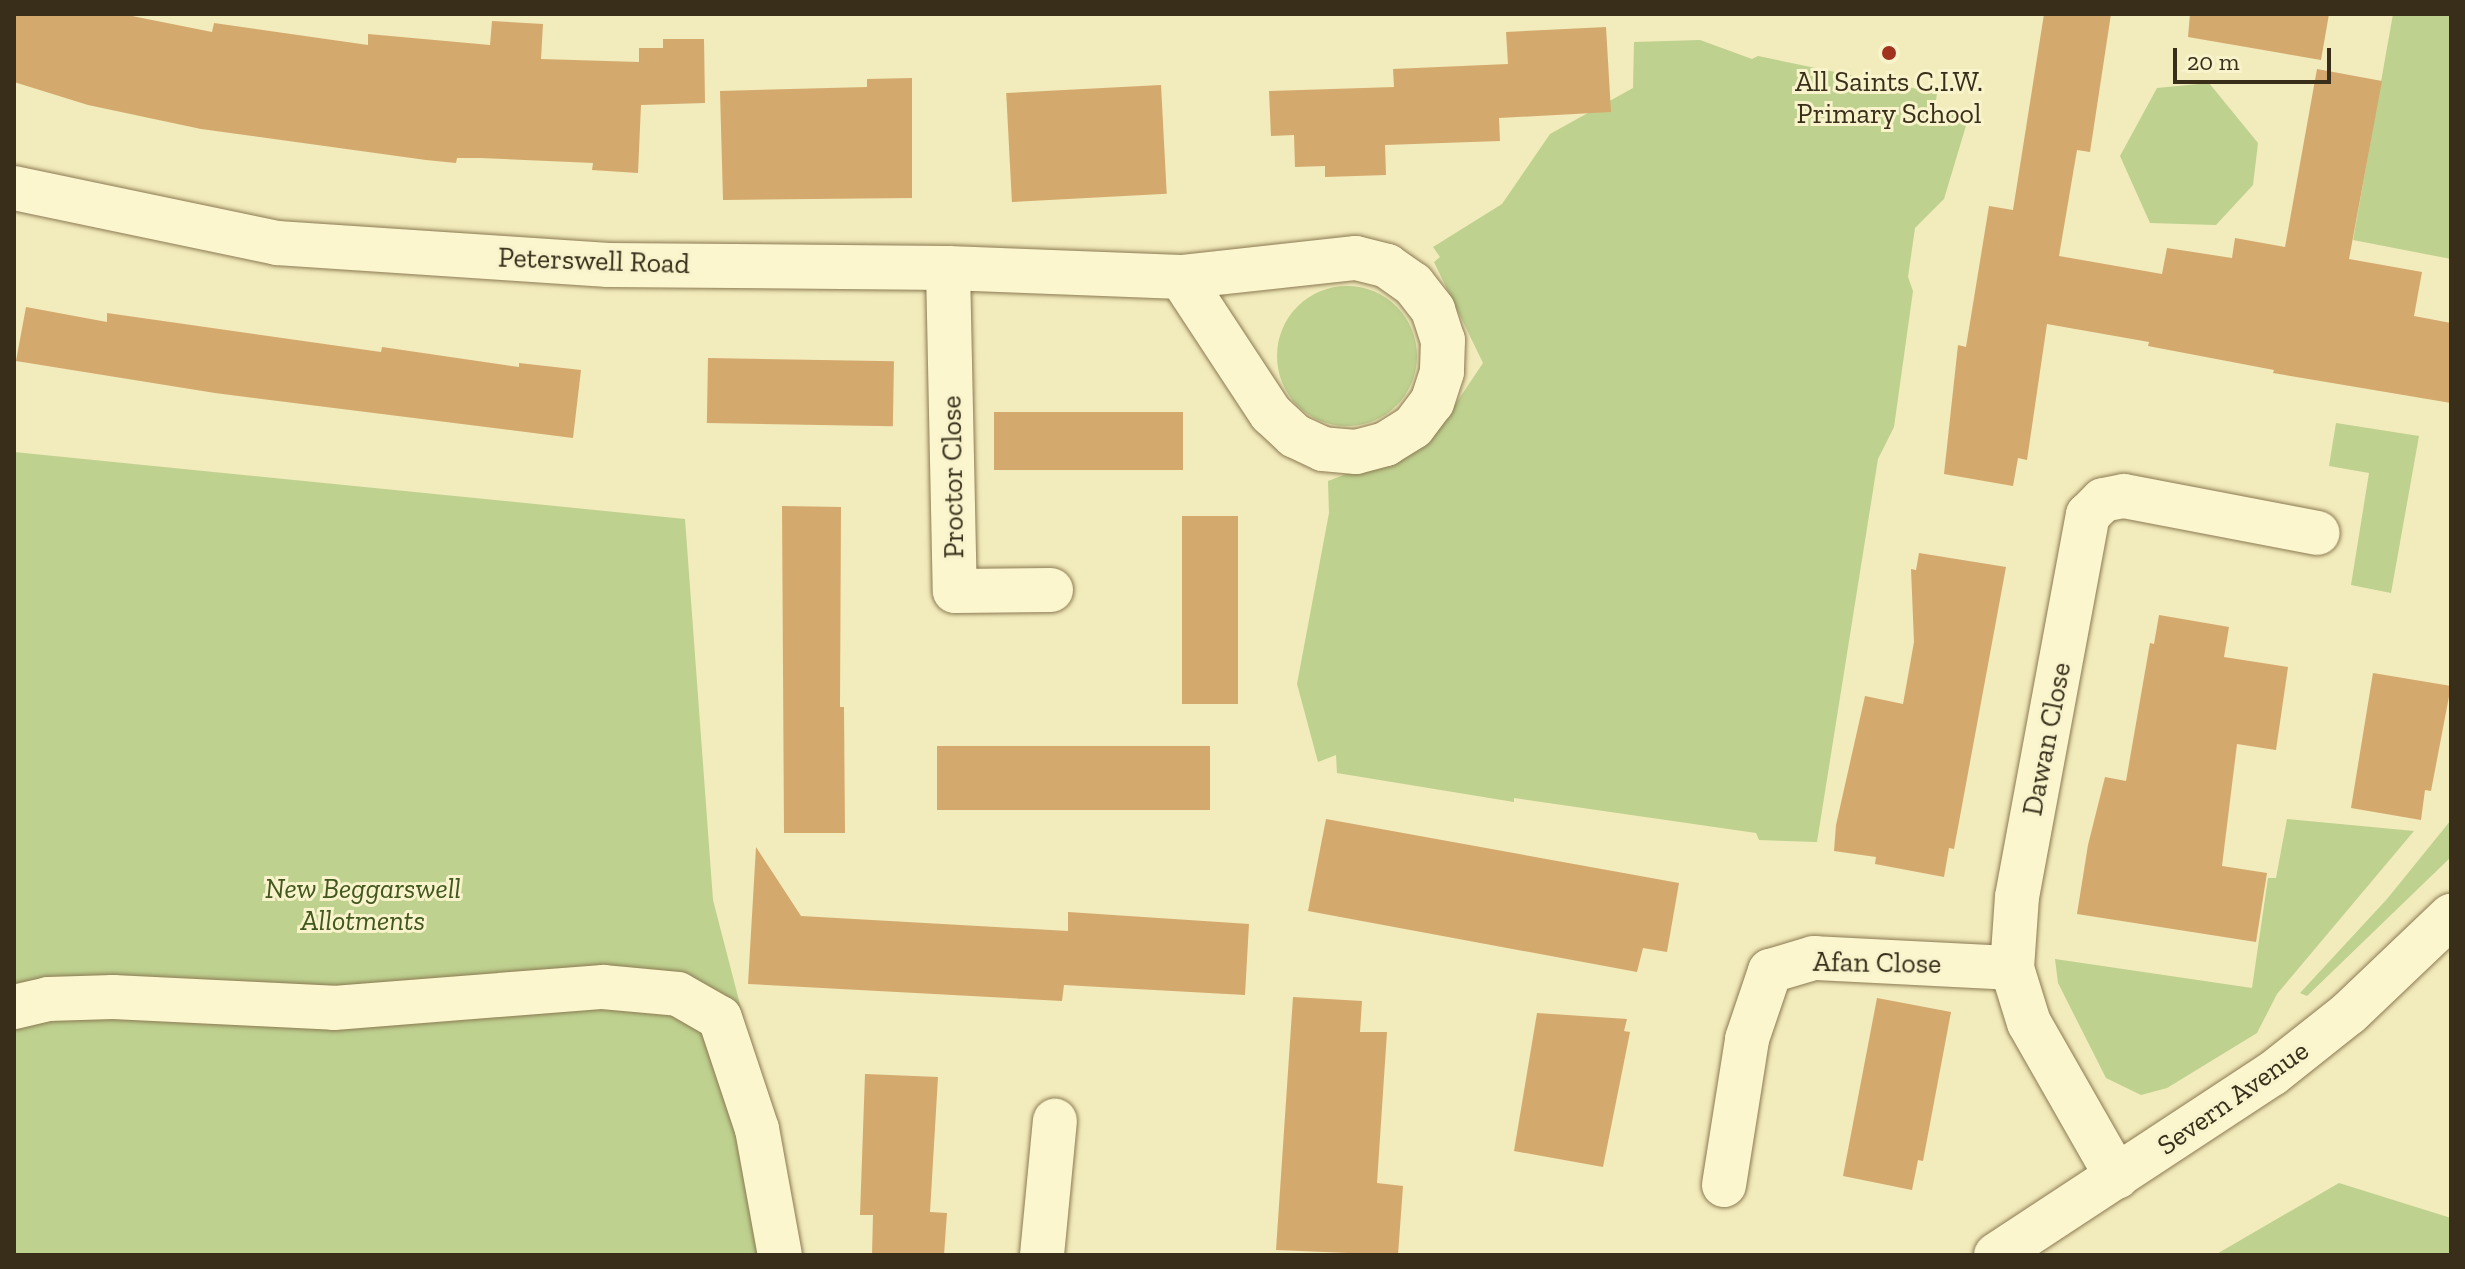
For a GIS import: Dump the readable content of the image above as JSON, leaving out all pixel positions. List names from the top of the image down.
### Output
{
  "streets": {
    "street": [
      "Peterswell Road",
      "Proctor Close",
      "Dawan Close",
      "Afan Close",
      "Severn Avenue"
    ]
  },
  "crossings": [
    ["Peterswell Road", "Proctor Close"],
    ["Dawan Close", "Afan Close"],
    ["Dawan Close", "Severn Avenue"]
  ],
  "parks": ["New Beggarswell Allotments"],
  "places": ["All Saints C.I.W. Primary School"],
  "scale_bar": "20 m"
}
